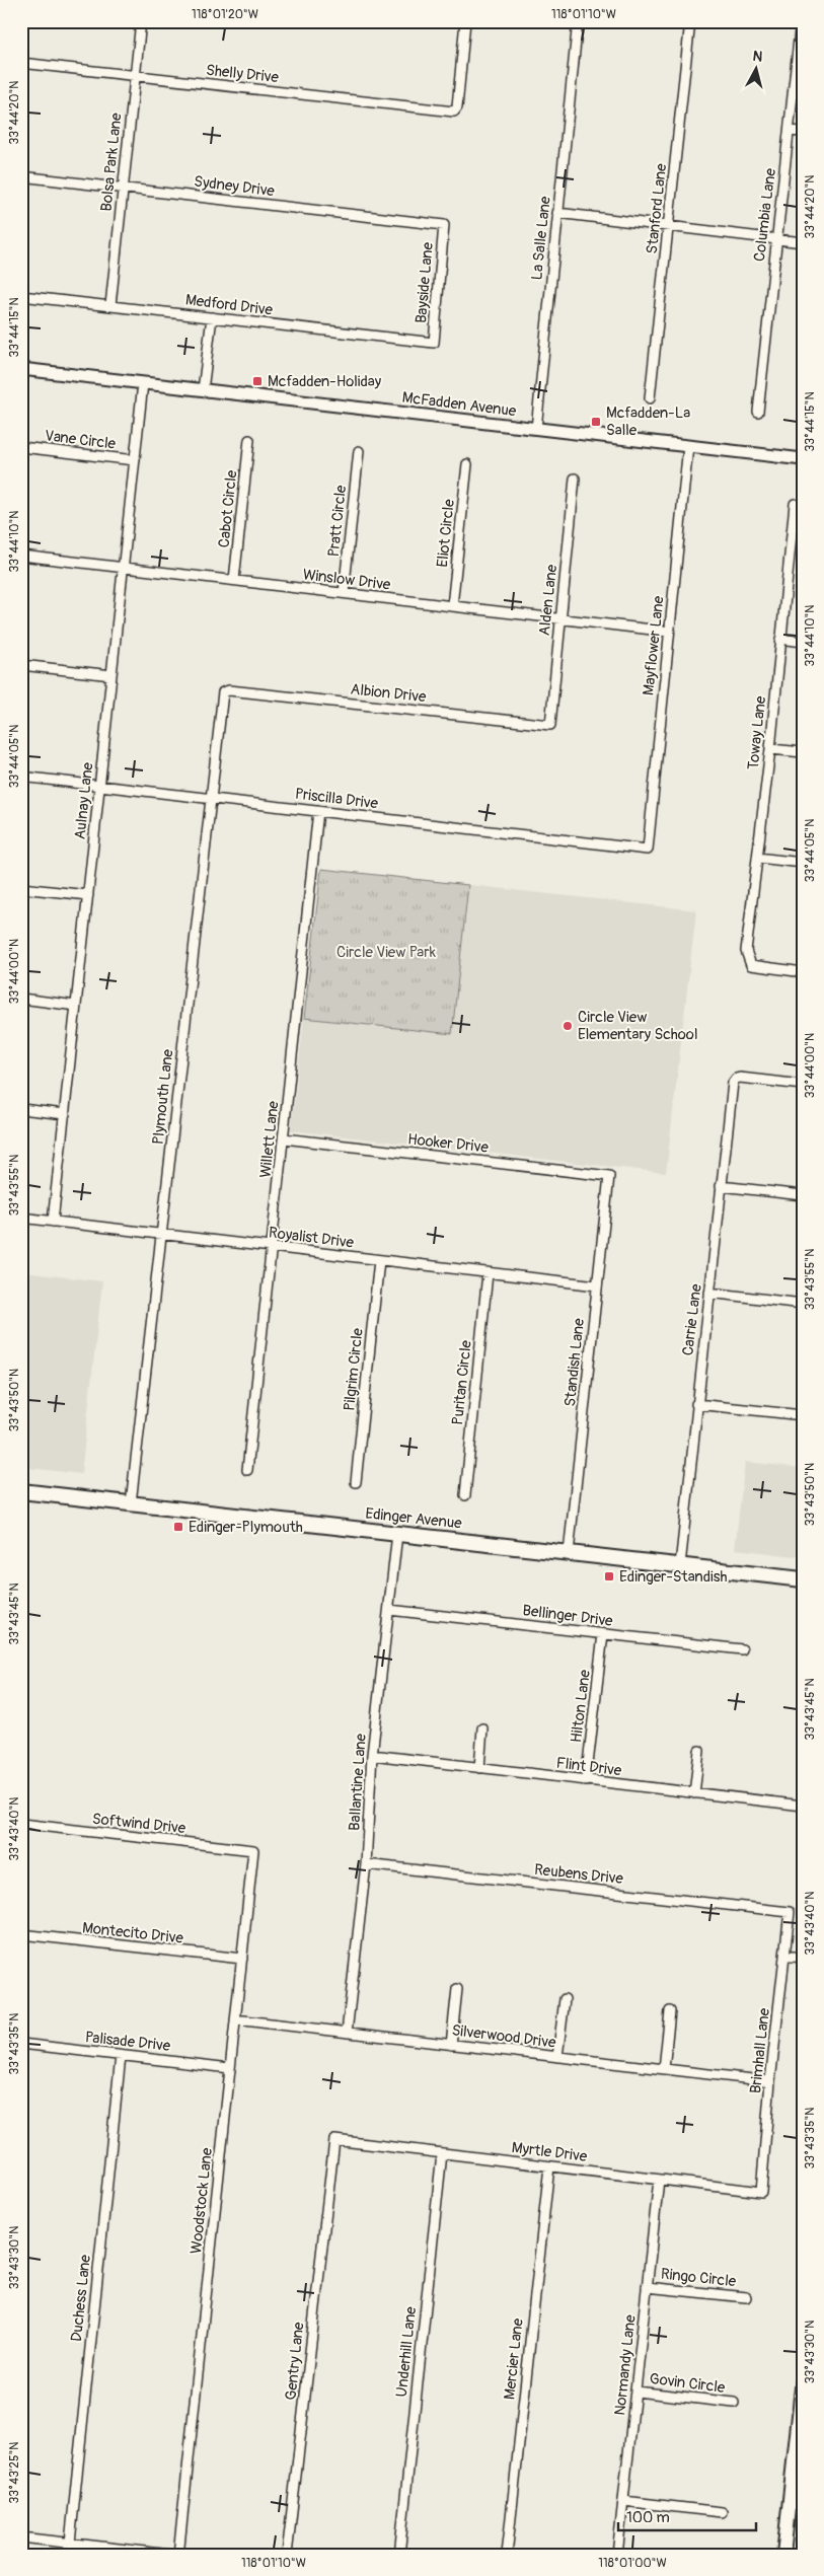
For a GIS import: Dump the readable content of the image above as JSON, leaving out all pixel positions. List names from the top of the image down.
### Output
{
  "streets": {
    "main road": ["Edinger Avenue"],
    "street": [
      "Shelly Drive",
      "Bolsa Park Lane",
      "Sydney Drive",
      "Stanford Lane",
      "Columbia Lane",
      "La Salle Lane",
      "Bayside Lane",
      "Medford Drive",
      "McFadden Avenue",
      "Vane Circle",
      "Cabot Circle",
      "Pratt Circle",
      "Eliot Circle",
      "Winslow Drive",
      "Alden Lane",
      "Mayflower Lane",
      "Albion Drive",
      "Toway Lane",
      "Priscilla Drive",
      "Aulnay Lane",
      "Plymouth Lane",
      "Willett Lane",
      "Hooker Drive",
      "Royalist Drive",
      "Carrie Lane",
      "Standish Lane",
      "Pilgrim Circle",
      "Puritan Circle",
      "Bellinger Drive",
      "Hilton Lane",
      "Flint Drive",
      "Ballantine Lane",
      "Softwind Drive",
      "Reubens Drive",
      "Montecito Drive",
      "Silverwood Drive",
      "Palisade Drive",
      "Brimhall Lane",
      "Myrtle Drive",
      "Woodstock Lane",
      "Ringo Circle",
      "Duchess Lane",
      "Underhill Lane",
      "Mercier Lane",
      "Gentry Lane",
      "Normandy Lane",
      "Govin Circle"
    ]
  },
  "crossings": [
    ["Shelly Drive", "Bolsa Park Lane"],
    ["Bolsa Park Lane", "Sydney Drive"],
    ["Bolsa Park Lane", "Medford Drive"],
    ["Sydney Drive", "Bayside Lane"],
    ["La Salle Lane", "McFadden Avenue"],
    ["Bayside Lane", "Medford Drive"],
    ["McFadden Avenue", "Mayflower Lane"],
    ["McFadden Avenue", "Aulnay Lane"],
    ["Vane Circle", "Aulnay Lane"],
    ["Cabot Circle", "Winslow Drive"],
    ["Pratt Circle", "Winslow Drive"],
    ["Eliot Circle", "Winslow Drive"],
    ["Winslow Drive", "Alden Lane"],
    ["Winslow Drive", "Mayflower Lane"],
    ["Winslow Drive", "Aulnay Lane"],
    ["Alden Lane", "Albion Drive"],
    ["Mayflower Lane", "Priscilla Drive"],
    ["Albion Drive", "Plymouth Lane"],
    ["Priscilla Drive", "Aulnay Lane"],
    ["Priscilla Drive", "Plymouth Lane"],
    ["Priscilla Drive", "Willett Lane"],
    ["Aulnay Lane", "Royalist Drive"],
    ["Plymouth Lane", "Royalist Drive"],
    ["Plymouth Lane", "Edinger Avenue"],
    ["Willett Lane", "Hooker Drive"],
    ["Willett Lane", "Royalist Drive"],
    ["Hooker Drive", "Standish Lane"],
    ["Royalist Drive", "Standish Lane"],
    ["Royalist Drive", "Pilgrim Circle"],
    ["Royalist Drive", "Puritan Circle"],
    ["Carrie Lane", "Edinger Avenue"],
    ["Standish Lane", "Edinger Avenue"],
    ["Edinger Avenue", "Ballantine Lane"],
    ["Bellinger Drive", "Hilton Lane"],
    ["Bellinger Drive", "Ballantine Lane"],
    ["Hilton Lane", "Flint Drive"],
    ["Flint Drive", "Ballantine Lane"],
    ["Ballantine Lane", "Reubens Drive"],
    ["Ballantine Lane", "Silverwood Drive"],
    ["Softwind Drive", "Woodstock Lane"],
    ["Reubens Drive", "Brimhall Lane"],
    ["Montecito Drive", "Woodstock Lane"],
    ["Silverwood Drive", "Brimhall Lane"],
    ["Silverwood Drive", "Woodstock Lane"],
    ["Palisade Drive", "Woodstock Lane"],
    ["Palisade Drive", "Duchess Lane"],
    ["Brimhall Lane", "Myrtle Drive"],
    ["Myrtle Drive", "Underhill Lane"],
    ["Myrtle Drive", "Mercier Lane"],
    ["Myrtle Drive", "Gentry Lane"],
    ["Myrtle Drive", "Normandy Lane"],
    ["Ringo Circle", "Normandy Lane"],
    ["Normandy Lane", "Govin Circle"]
  ],
  "parks": ["Circle View Park"],
  "places": {
    "transit": [
      "Mcfadden-Holiday",
      "Mcfadden-La Salle",
      "Edinger-Plymouth",
      "Edinger-Standish"
    ],
    "other": ["Circle View Elementary School"]
  },
  "scale_bar": "100 m",
  "north": "top",
  "coordinates": [
    "118°01'20\"W",
    "118°01'10\"W",
    "33°44'20\"N",
    "33°44'15\"N",
    "33°44'10\"N",
    "33°44'05\"N",
    "33°44'00\"N",
    "33°43'55\"N",
    "33°43'50\"N",
    "33°43'45\"N",
    "33°43'40\"N",
    "33°43'35\"N",
    "33°43'30\"N",
    "33°43'25\"N",
    "118°01'00\"W"
  ]
}
